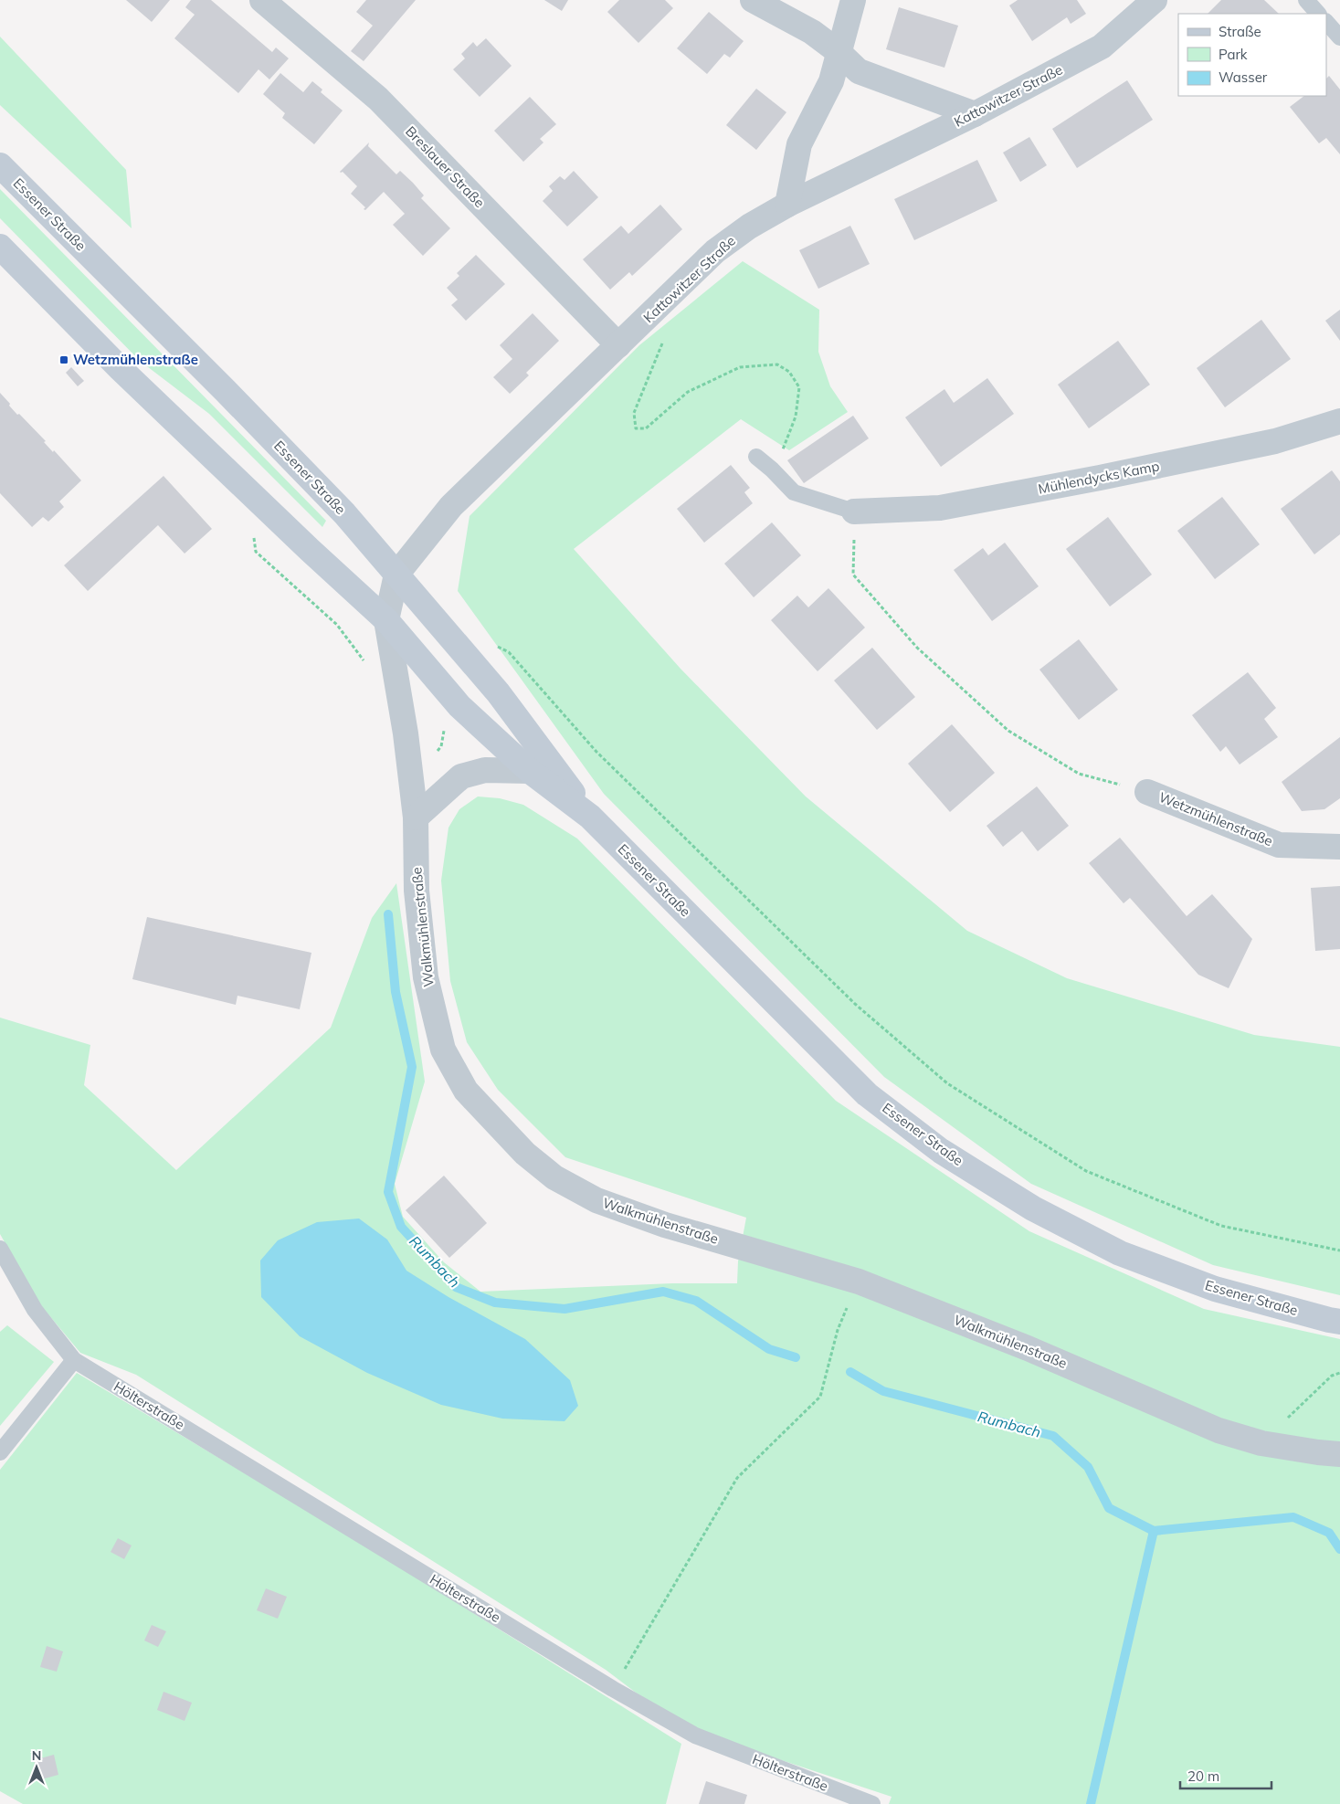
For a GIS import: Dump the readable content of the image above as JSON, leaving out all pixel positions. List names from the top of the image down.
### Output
{
  "streets": {
    "main road": ["Essener Straße"],
    "street": [
      "Kattowitzer Straße",
      "Breslauer Straße",
      "Mühlendycks Kamp",
      "Wetzmühlenstraße",
      "Walkmühlenstraße"
    ],
    "lane": ["Hölterstraße"]
  },
  "crossings": [
    ["Kattowitzer Straße", "Breslauer Straße"],
    ["Kattowitzer Straße", "Essener Straße"],
    ["Kattowitzer Straße", "Walkmühlenstraße"],
    ["Essener Straße", "Walkmühlenstraße"]
  ],
  "water": ["Rumbach"],
  "places": {
    "transit": ["Wetzmühlenstraße"]
  },
  "legend": ["Straße", "Park", "Wasser"],
  "scale_bar": "20 m",
  "north": "top"
}
